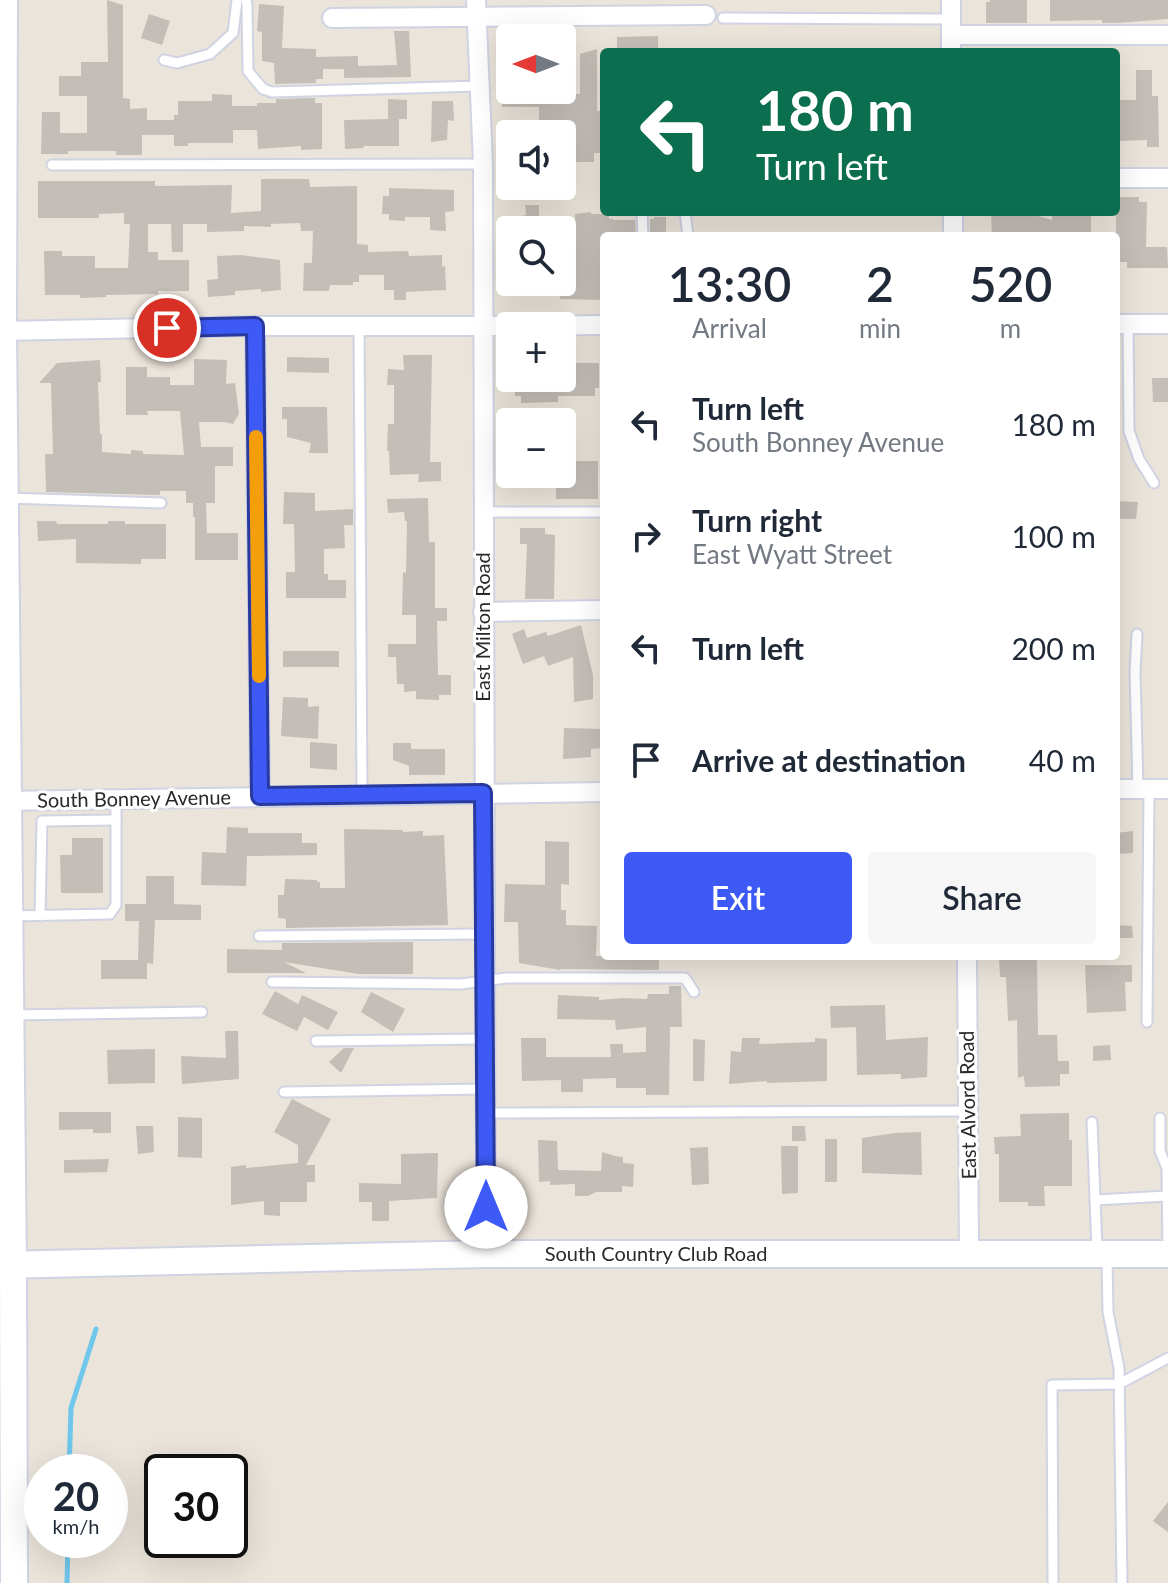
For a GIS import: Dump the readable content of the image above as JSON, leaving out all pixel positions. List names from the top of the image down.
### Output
{
  "streets": {
    "street": [
      "East Milton Road",
      "South Bonney Avenue",
      "East Alvord Road",
      "South Country Club Road"
    ]
  },
  "crossings": [
    ["East Milton Road", "South Bonney Avenue"],
    ["East Milton Road", "South Country Club Road"],
    ["East Alvord Road", "South Country Club Road"]
  ],
  "north": "left",
  "page": {
    "map_buttons": ["+", "−"],
    "turn": ["180 m", "Turn left"],
    "eta": [
      "13:30",
      "Arrival",
      "2",
      "min",
      "520",
      "m"
    ],
    "list": [
      {
        "name": "Turn left",
        "note": "South Bonney Avenue",
        "value": "180 m"
      },
      {
        "name": "Turn right",
        "note": "East Wyatt Street",
        "value": "100 m"
      },
      {
        "name": "Turn left",
        "value": "200 m"
      },
      {
        "name": "Arrive at destination",
        "value": "40 m"
      }
    ],
    "buttons": ["Exit", "Share"],
    "speed": "20 km/h",
    "limit": "30"
  }
}
